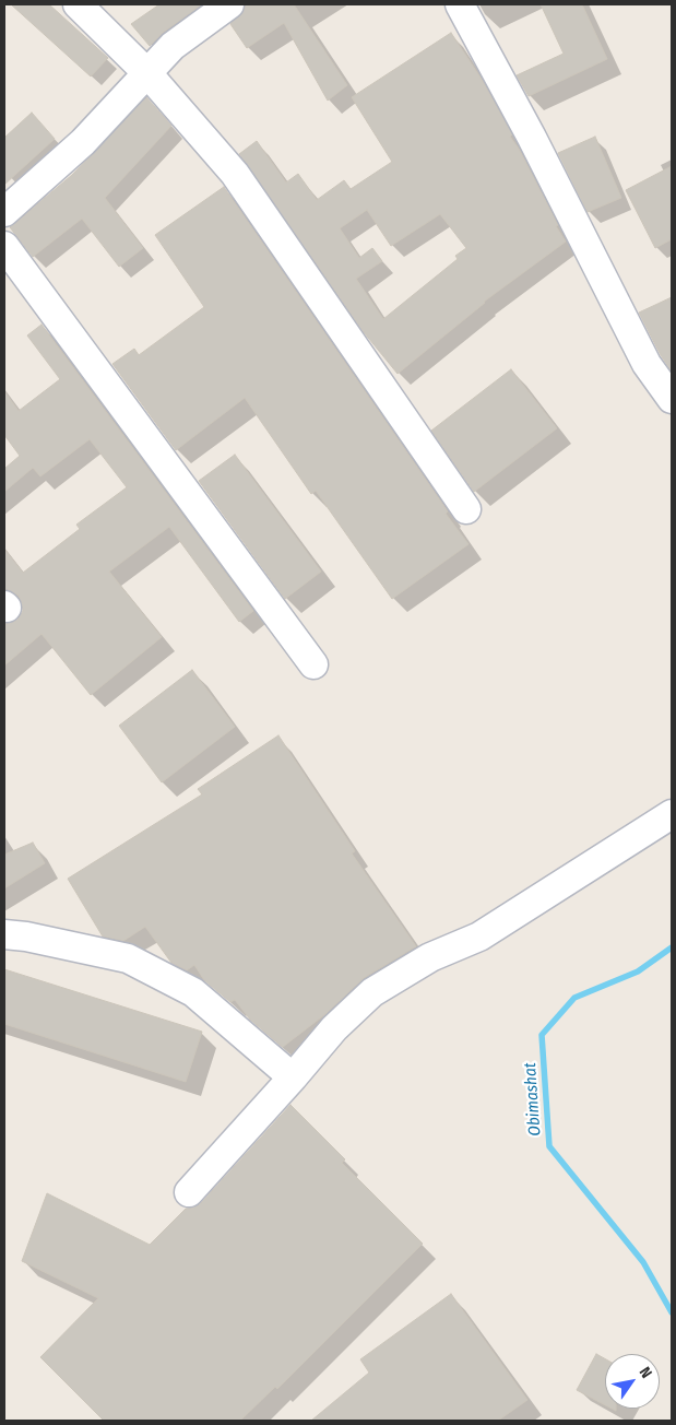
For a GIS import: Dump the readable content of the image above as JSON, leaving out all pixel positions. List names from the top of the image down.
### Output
{
  "water": ["Obimashat"],
  "north": "top right"
}
